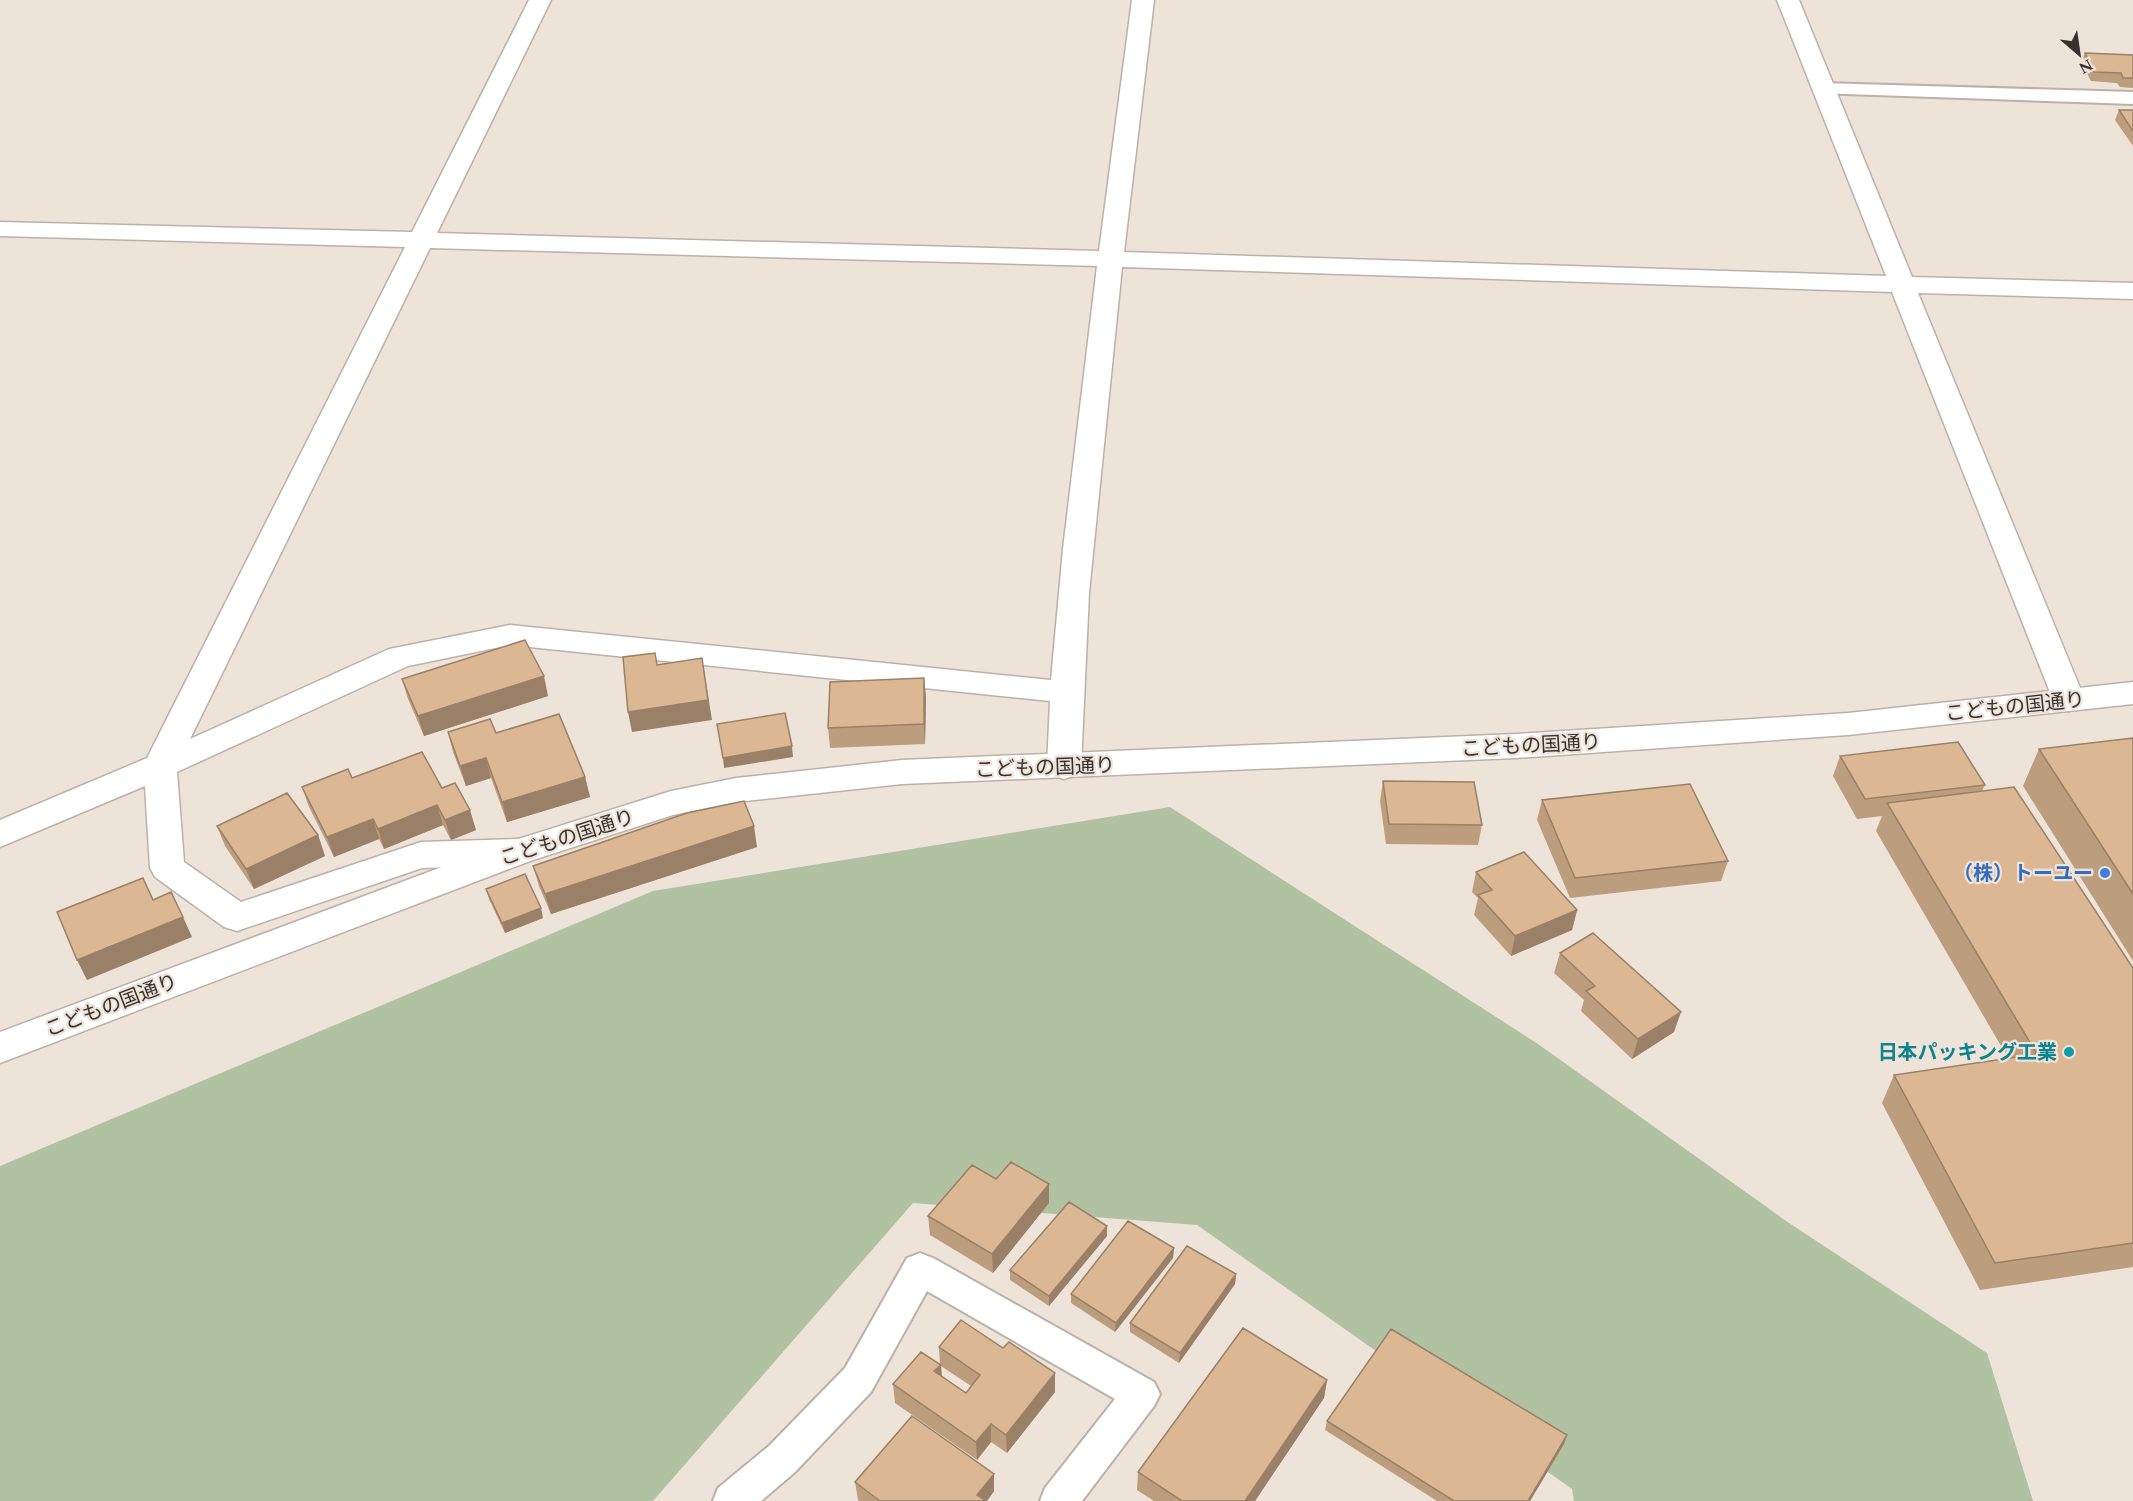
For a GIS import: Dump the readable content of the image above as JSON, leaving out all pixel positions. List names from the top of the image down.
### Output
{
  "streets": {
    "street": ["こどもの国通り"]
  },
  "places": ["（株）トーユー", "日本パッキング工業"],
  "north": "bottom right"
}
